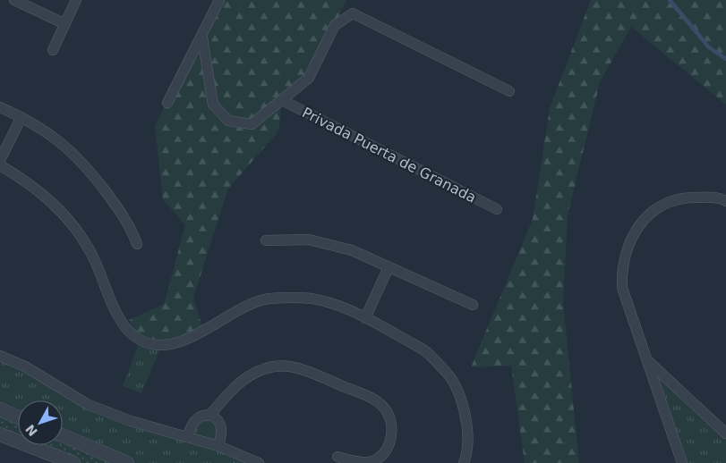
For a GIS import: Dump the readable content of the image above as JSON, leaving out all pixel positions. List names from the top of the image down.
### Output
{
  "streets": {
    "street": ["Privada Puerta de Granada"]
  },
  "north": "bottom left"
}
